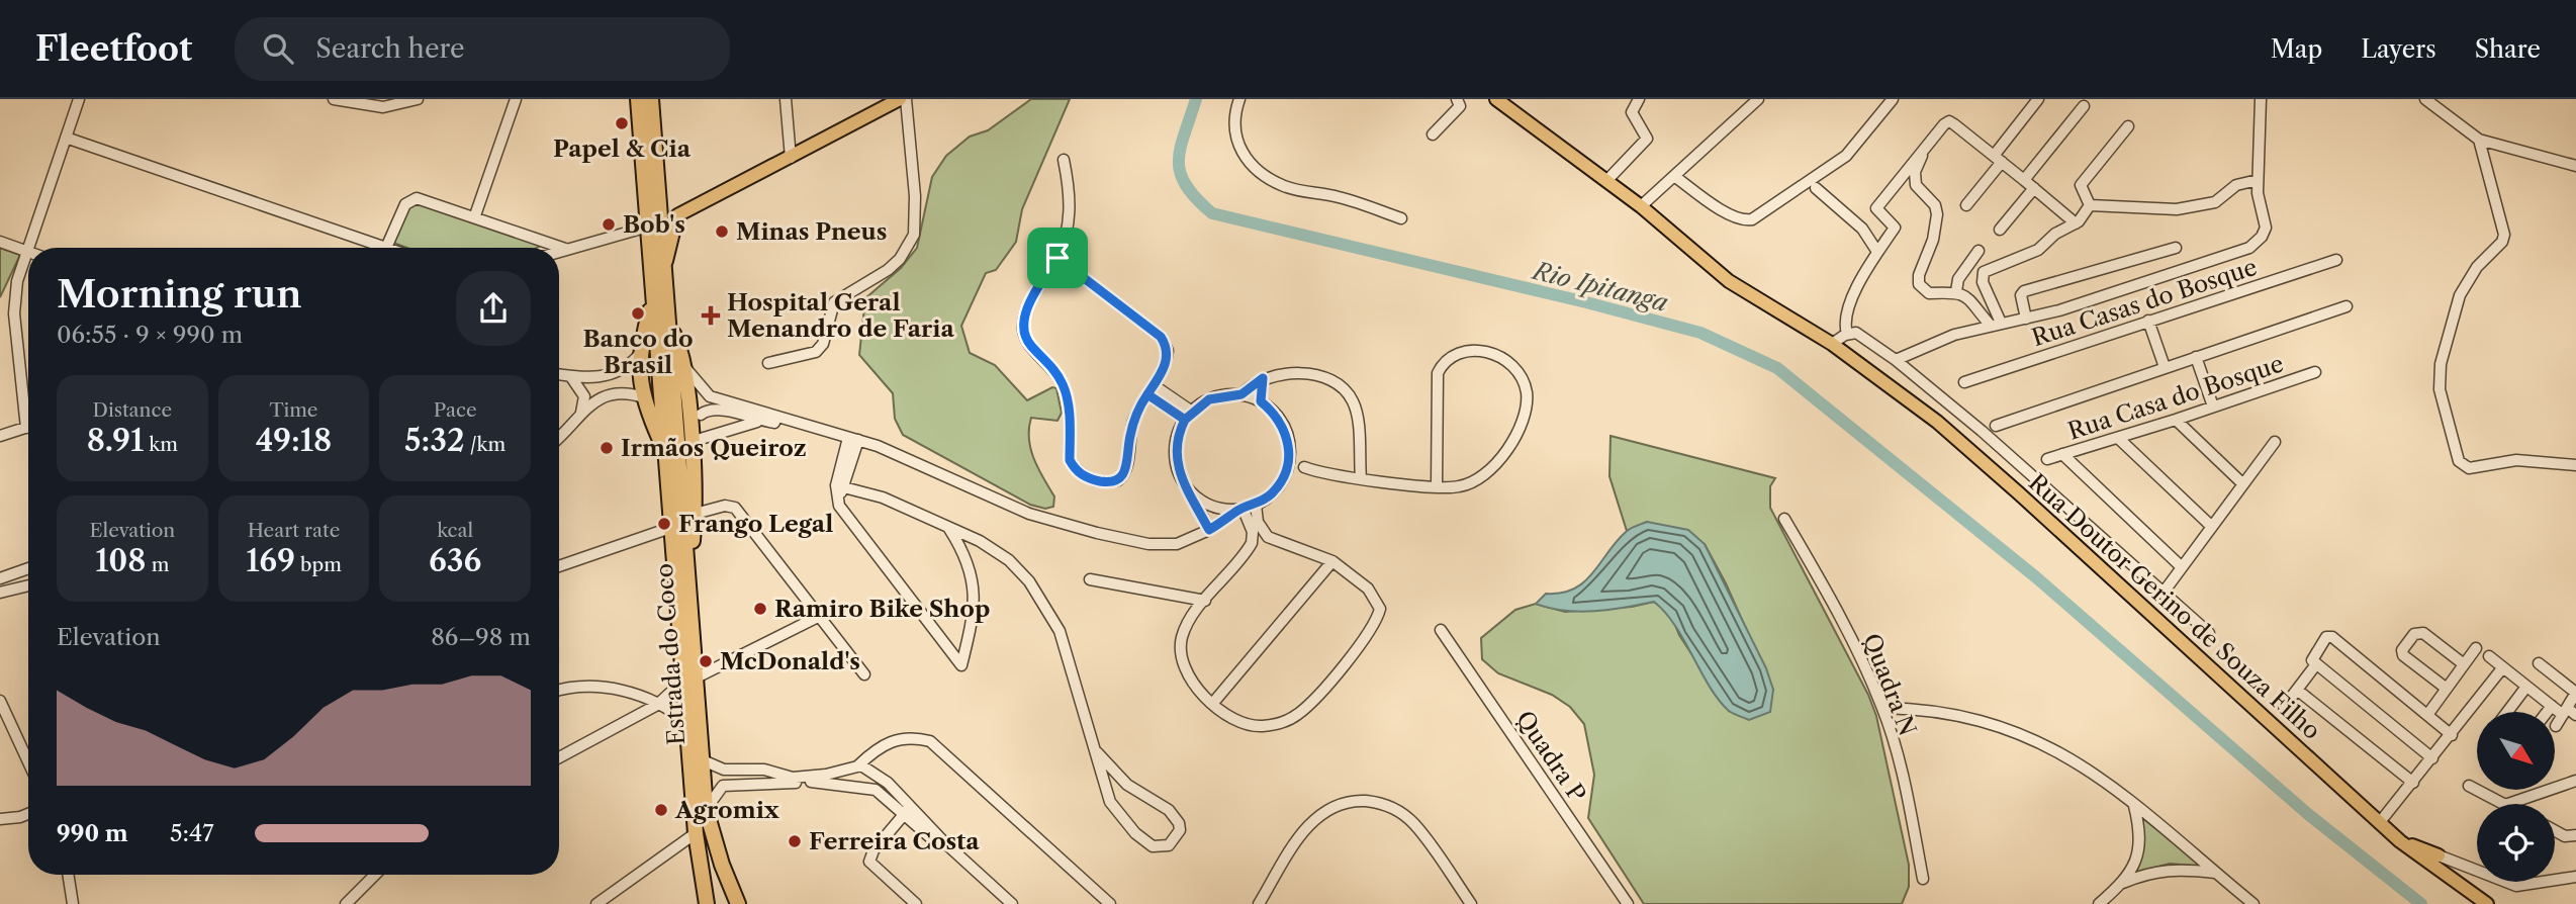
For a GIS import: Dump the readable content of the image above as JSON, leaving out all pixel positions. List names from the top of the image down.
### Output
{
  "streets": {
    "highway": ["Estrada do Coco"],
    "main road": ["Rua Doutor Gerino de Souza Filho"],
    "street": [
      "Rua Casas do Bosque",
      "Rua Casa do Bosque",
      "Quadra N",
      "Quadra P"
    ]
  },
  "water": ["Rio Ipitanga"],
  "places": {
    "other": [
      "Papel & Cia",
      "Bob's",
      "Minas Pneus",
      "Banco do Brasil",
      "Irmãos Queiroz",
      "Frango Legal",
      "Ramiro Bike Shop",
      "McDonald's",
      "Agromix",
      "Ferreira Costa"
    ],
    "health": ["Hospital Geral Menandro de Faria"]
  },
  "north": "bottom right",
  "page": {
    "header": "Fleetfoot",
    "search": "Search here",
    "nav": ["Map", "Layers", "Share"],
    "heading": ["Morning run", "06:55 · 9 × 990 m"],
    "stats": [
      ["Distance", "8.91 km"],
      ["Time", "49:18"],
      ["Pace", "5:32 /km"],
      ["Elevation", "108 m"],
      ["Heart rate", "169 bpm"],
      ["kcal", "636"]
    ],
    "chart": ["Elevation", "86–98 m"],
    "list": [
      {
        "name": "990 m",
        "note": "5:47"
      }
    ]
  }
}
